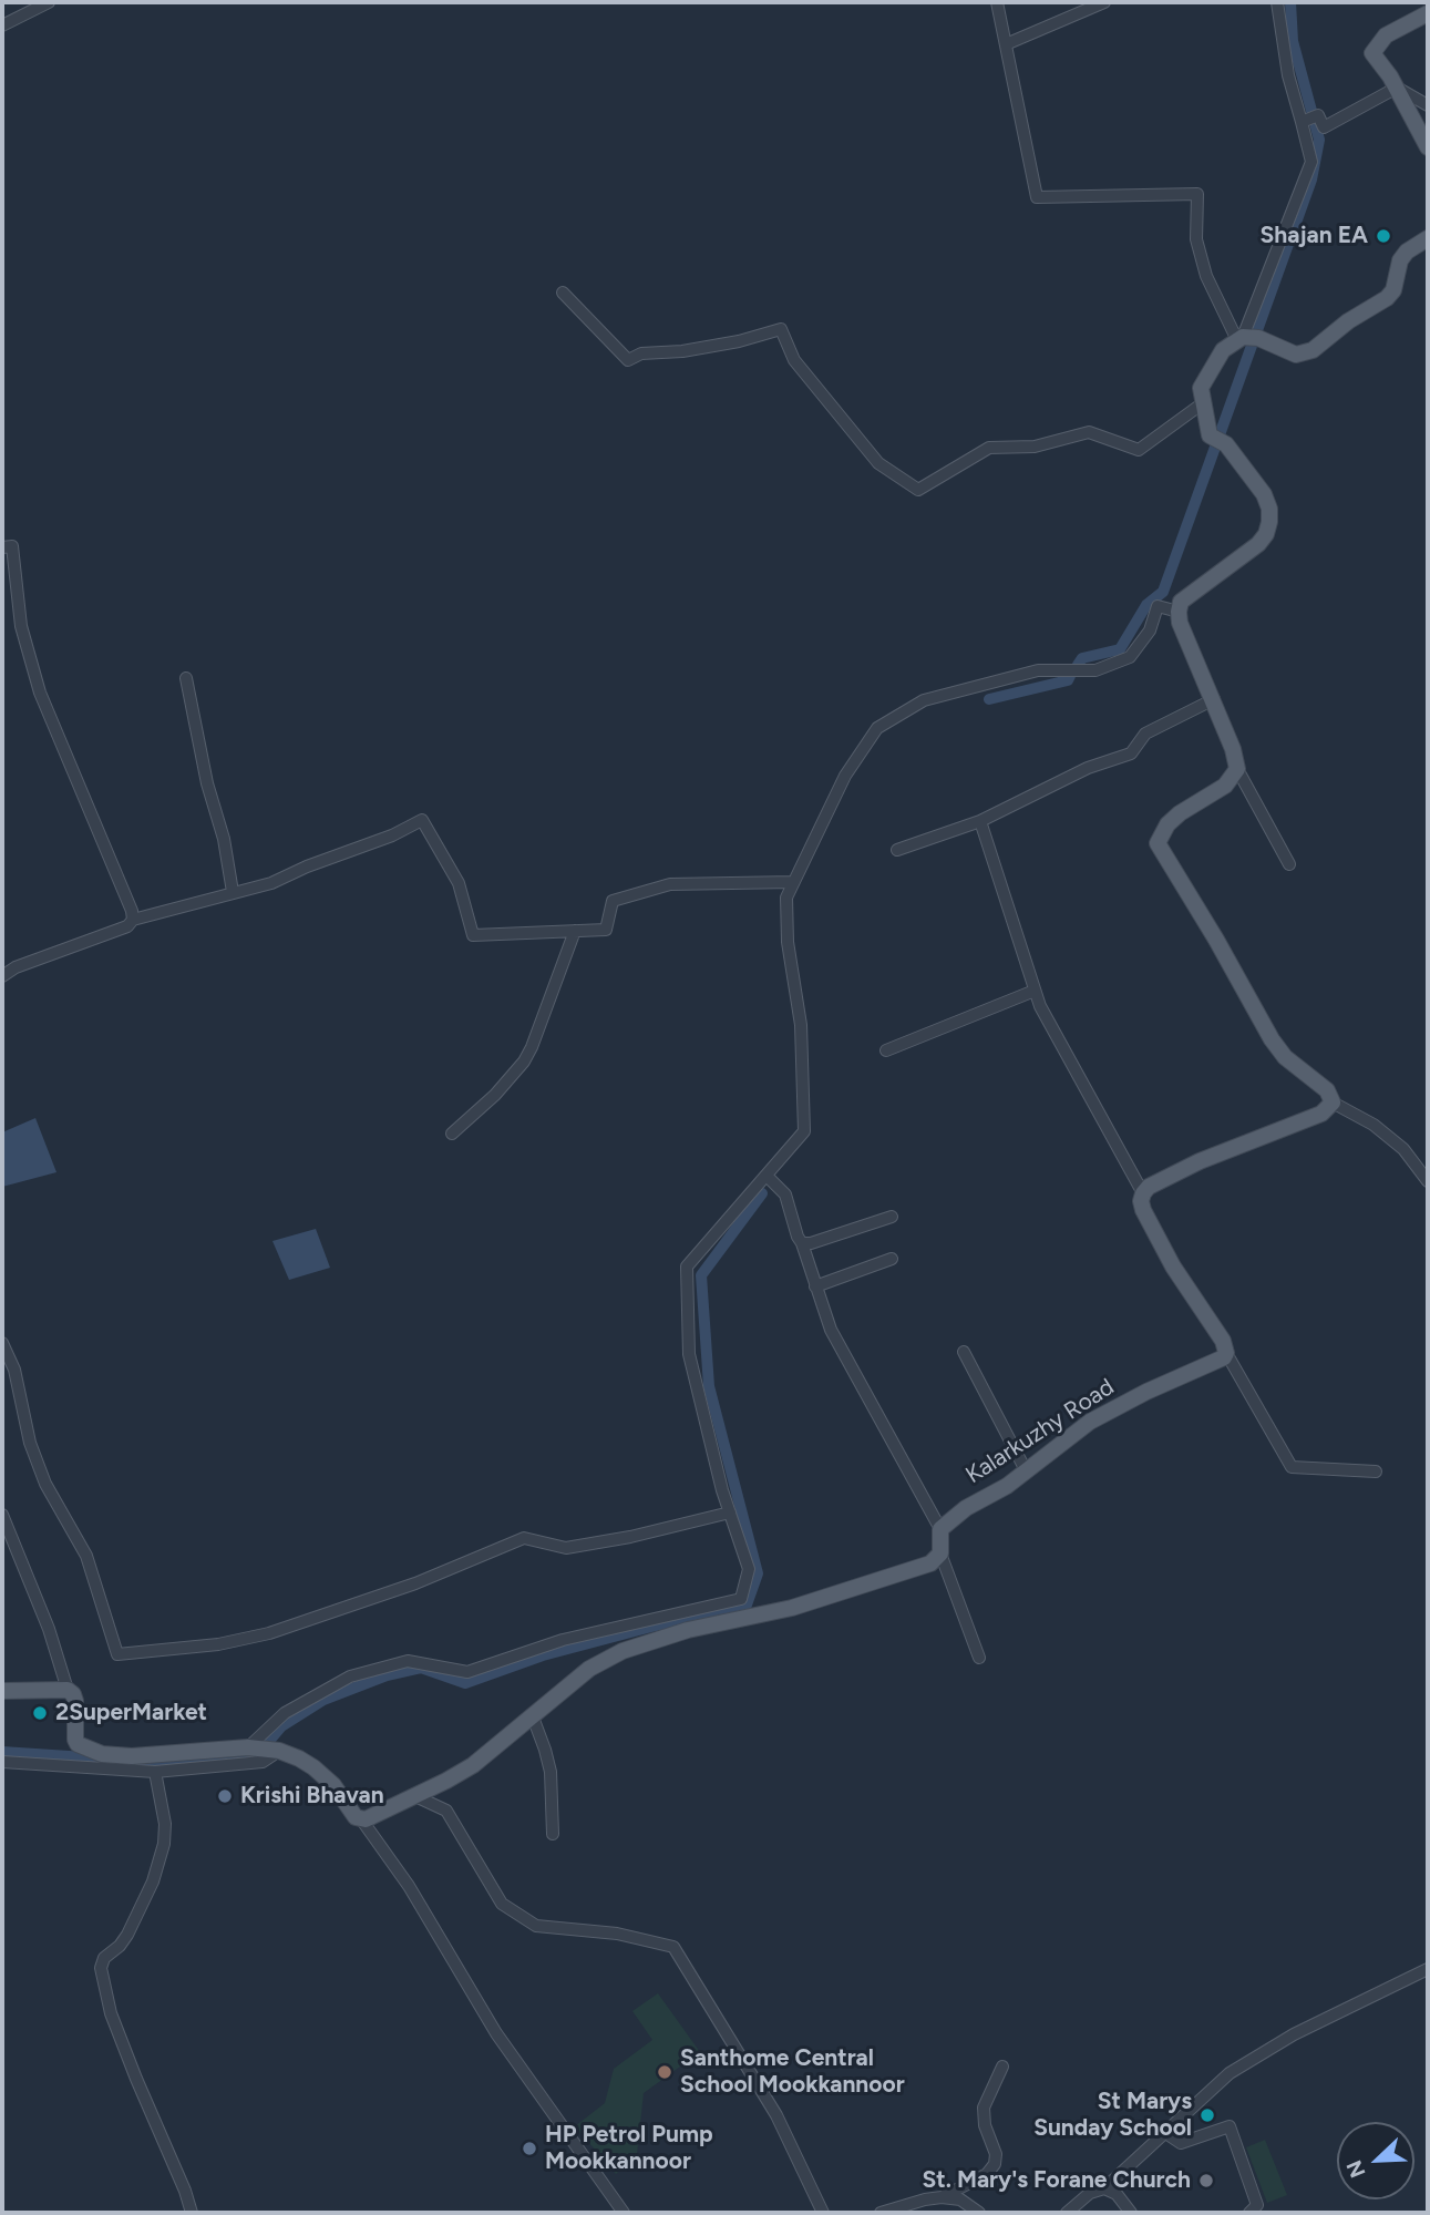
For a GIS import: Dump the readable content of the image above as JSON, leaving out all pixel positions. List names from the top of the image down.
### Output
{
  "streets": {
    "main road": ["Kalarkuzhy Road"]
  },
  "places": [
    "Shajan EA",
    "2SuperMarket",
    "Krishi Bhavan",
    "Santhome Central School Mookkannoor",
    "St Marys Sunday School",
    "HP Petrol Pump Mookkannoor",
    "St. Mary's Forane Church"
  ],
  "north": "bottom left"
}
